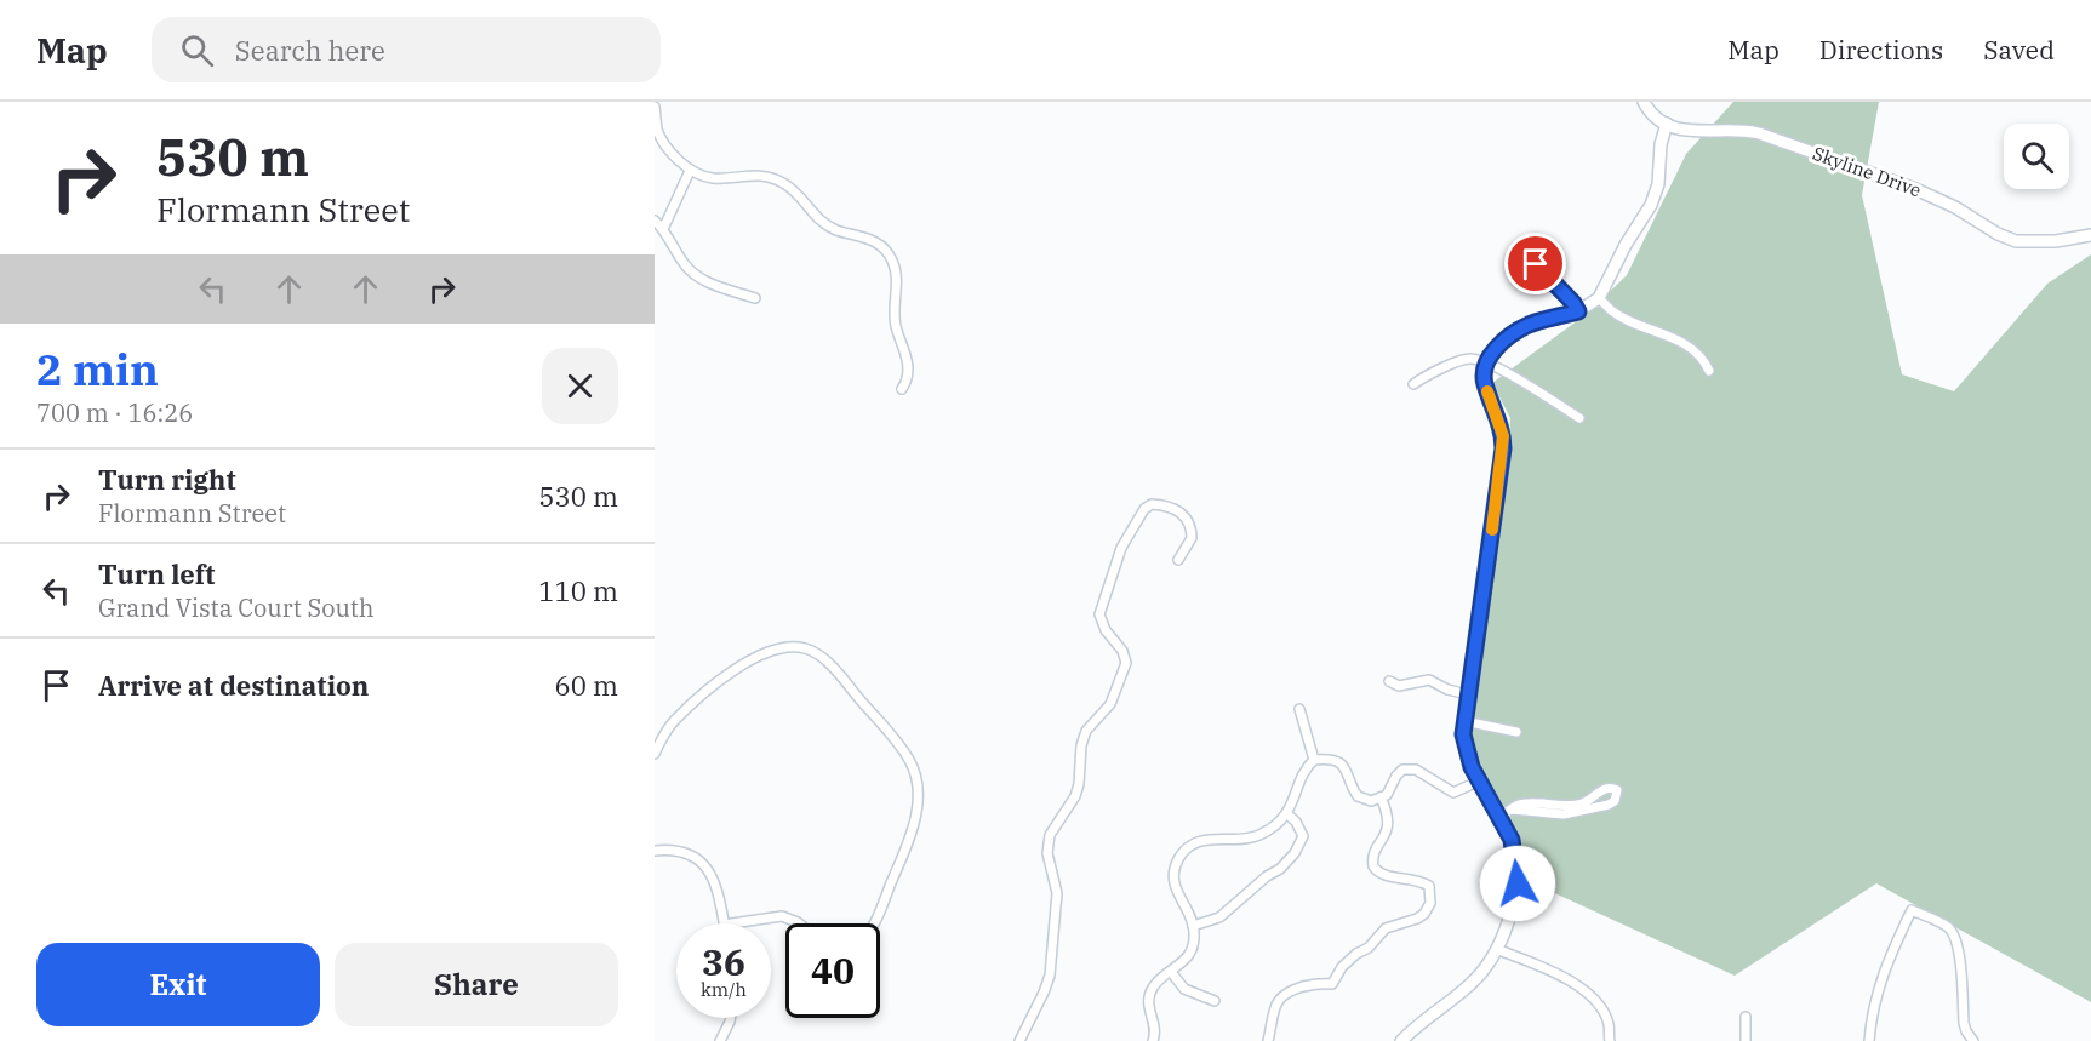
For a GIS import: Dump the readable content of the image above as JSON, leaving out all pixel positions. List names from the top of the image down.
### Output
{
  "streets": {
    "street": ["Skyline Drive"]
  },
  "page": {
    "header": "Map",
    "search": "Search here",
    "nav": ["Map", "Directions", "Saved"],
    "turn": ["530 m", "Flormann Street"],
    "heading": ["2 min", "700 m · 16:26"],
    "list": [
      {
        "name": "Turn right",
        "note": "Flormann Street",
        "value": "530 m"
      },
      {
        "name": "Turn left",
        "note": "Grand Vista Court South",
        "value": "110 m"
      },
      {
        "name": "Arrive at destination",
        "value": "60 m"
      }
    ],
    "speed": "36 km/h",
    "limit": "40",
    "buttons": ["Exit", "Share"]
  }
}
